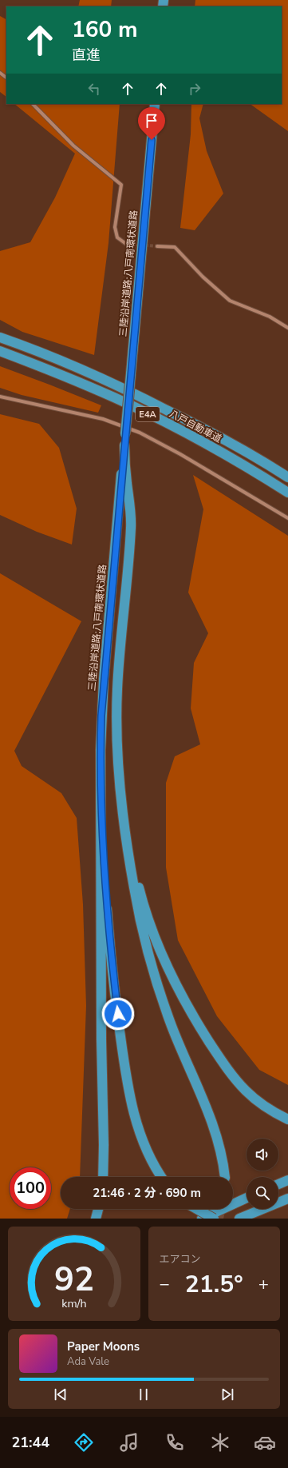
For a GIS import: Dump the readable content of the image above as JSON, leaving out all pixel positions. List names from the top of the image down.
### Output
{
  "streets": {
    "highway": ["三陸沿岸道路;八戸南環状道路", "E4A", "八戸自動車道"]
  },
  "page": {
    "turn": ["160 m", "直進"],
    "limit": "100",
    "trip": "21:46 · 2 分 · 690 m",
    "tile": "エアコン",
    "heat": ["−", "21.5°", "+"],
    "song": ["Paper Moons", "Ada Vale"],
    "tabs": "21:44",
    "gauge": ["92", "km/h"]
  }
}
